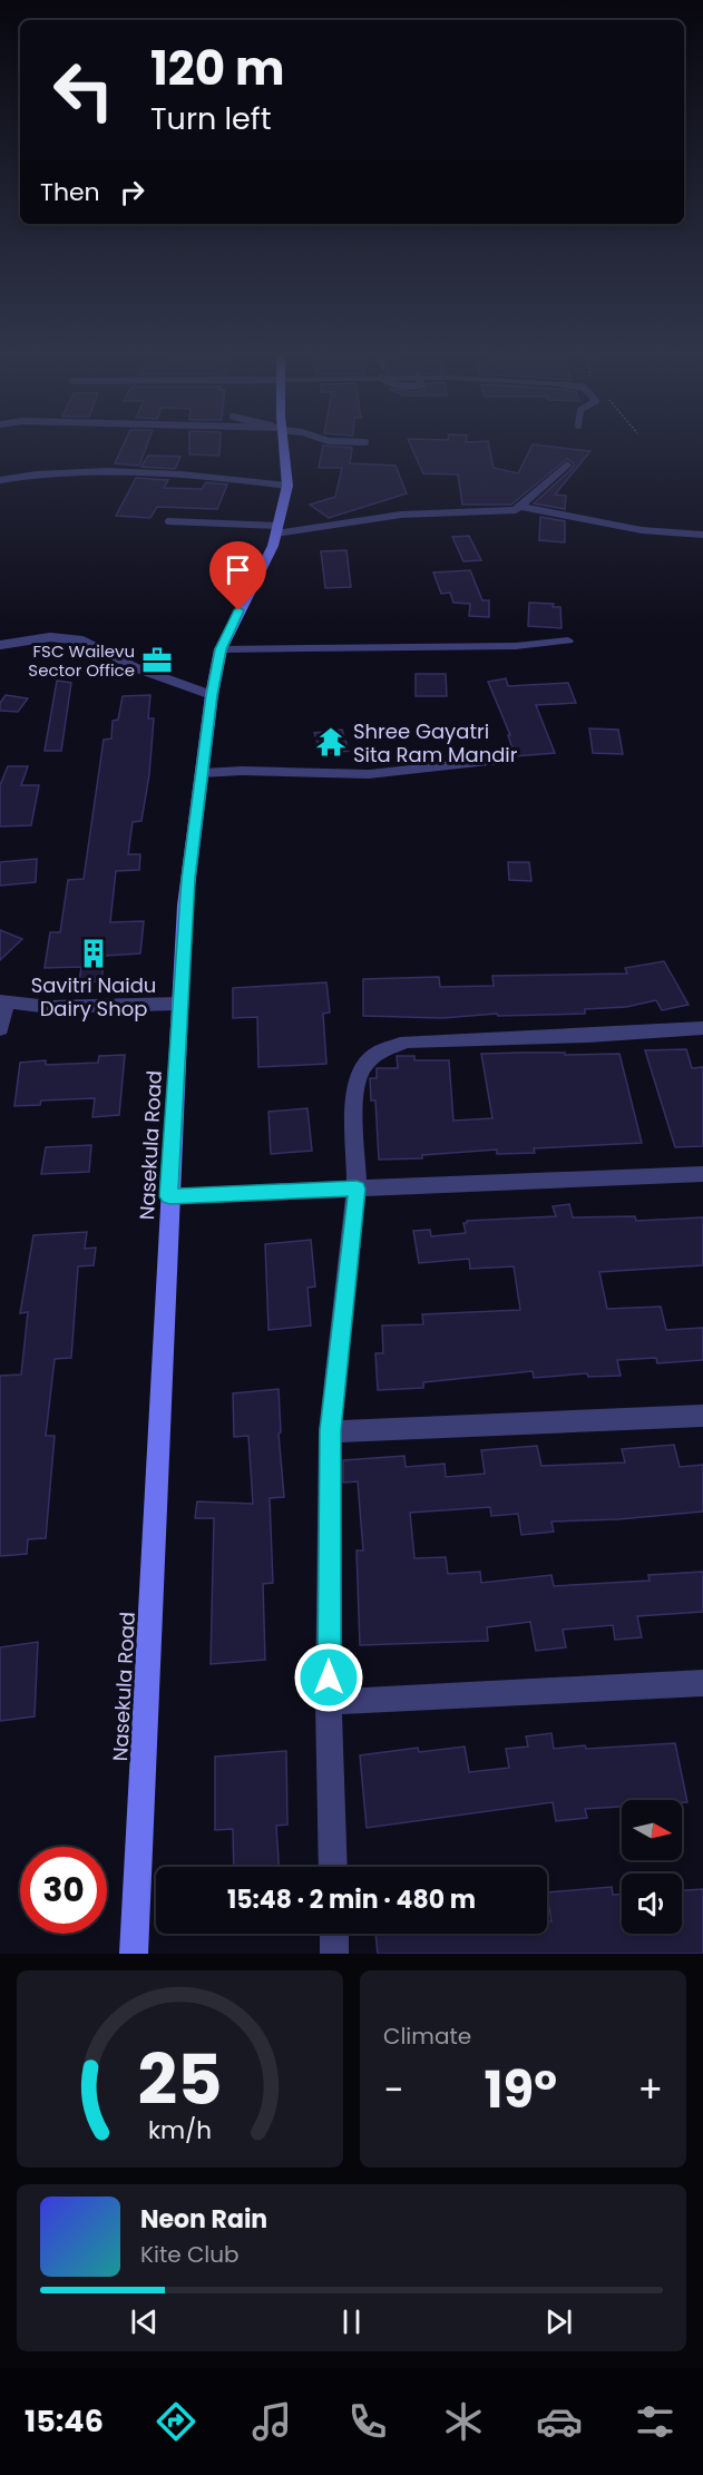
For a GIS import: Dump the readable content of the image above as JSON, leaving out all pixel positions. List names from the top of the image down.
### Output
{
  "streets": {
    "main road": ["Nasekula Road"]
  },
  "places": {
    "office": ["FSC Wailevu Sector Office"],
    "temple": ["Shree Gayatri Sita Ram Mandir"],
    "building": ["Savitri Naidu Dairy Shop"]
  },
  "north": "right",
  "page": {
    "turn": ["120 m", "Turn left"],
    "then": "Then",
    "limit": "30",
    "trip": "15:48 · 2 min · 480 m",
    "tile": "Climate",
    "heat": ["−", "19°", "+"],
    "song": ["Neon Rain", "Kite Club"],
    "tabs": "15:46",
    "gauge": ["25", "km/h"]
  }
}
